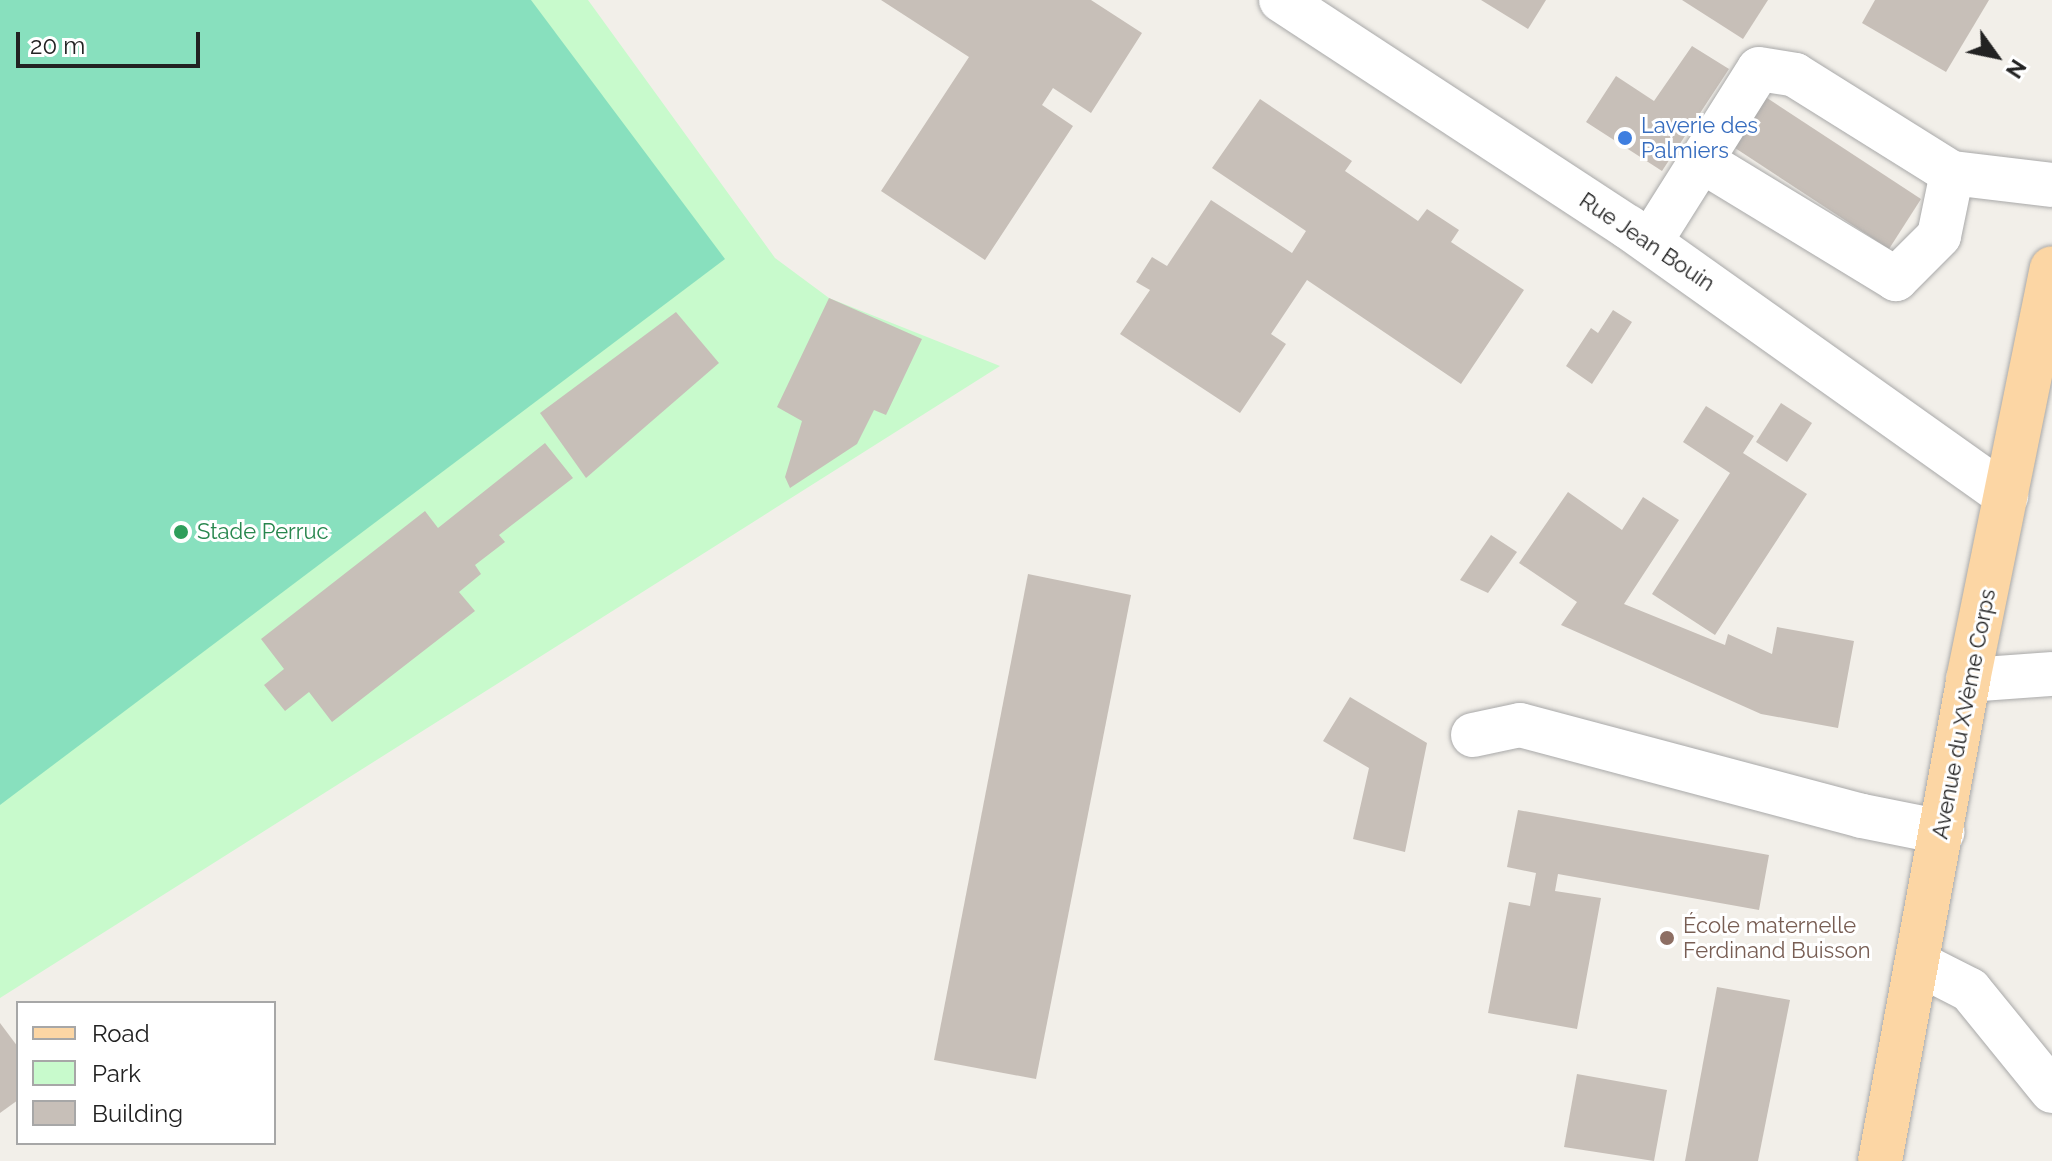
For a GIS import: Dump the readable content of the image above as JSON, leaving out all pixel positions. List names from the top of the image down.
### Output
{
  "streets": {
    "main road": ["Avenue du XVème Corps"],
    "street": ["Rue Jean Bouin"]
  },
  "crossings": [
    ["Rue Jean Bouin", "Avenue du XVème Corps"]
  ],
  "places": ["Laverie des Palmiers", "Stade Perruc", "École maternelle Ferdinand Buisson"],
  "legend": ["Road", "Park", "Building"],
  "scale_bar": "20 m",
  "north": "bottom right"
}
